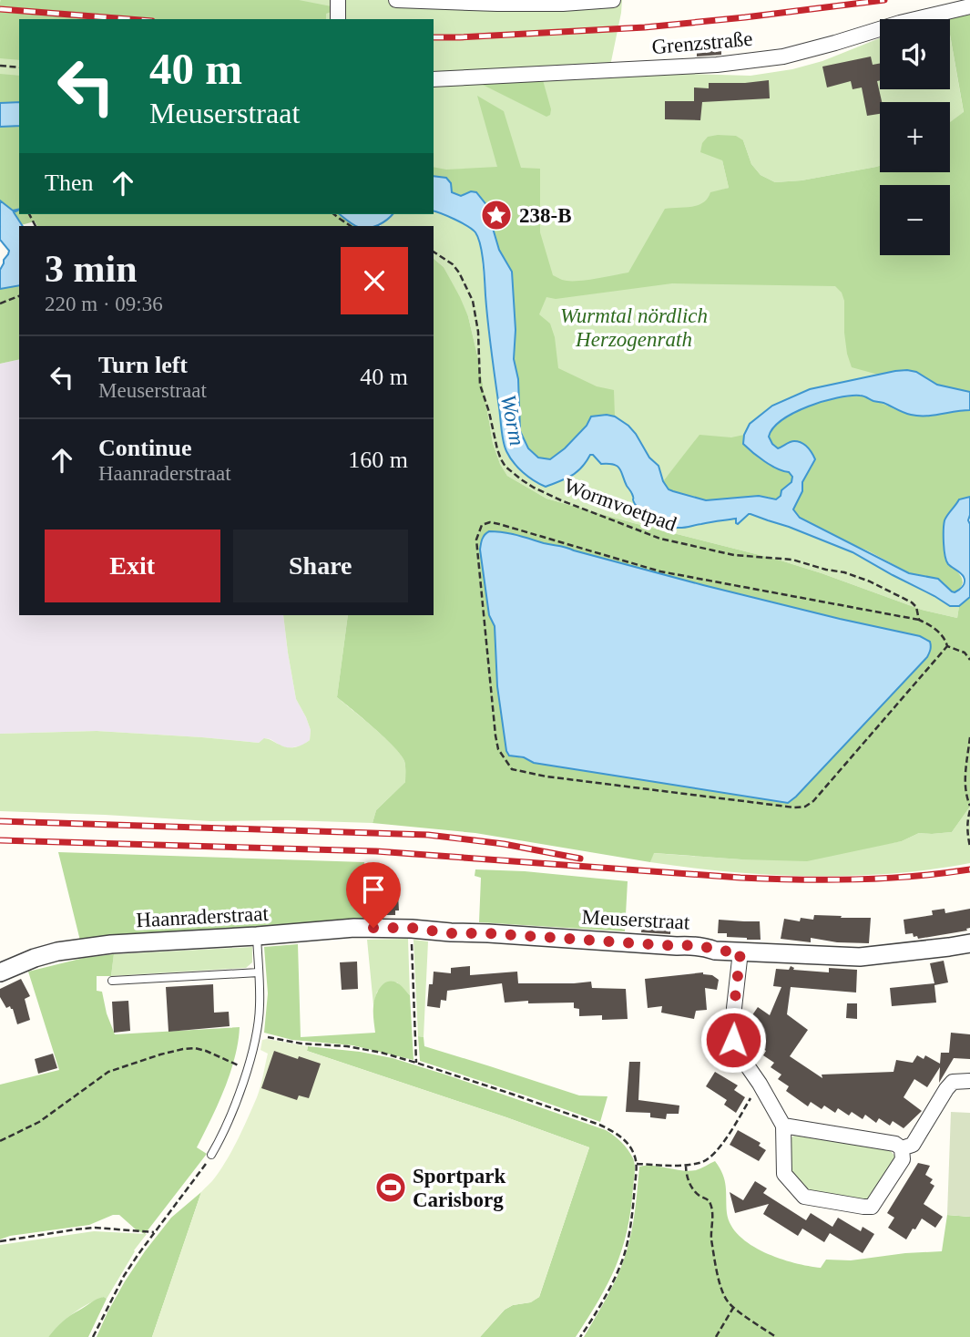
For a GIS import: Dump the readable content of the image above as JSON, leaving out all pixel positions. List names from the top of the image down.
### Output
{
  "streets": {
    "street": ["Grenzstraße", "Haanraderstraat", "Meuserstraat"],
    "path": ["Wormvoetpad"]
  },
  "crossings": [
    ["Haanraderstraat", "Meuserstraat"]
  ],
  "water": ["Worm"],
  "parks": ["Wurmtal nördlich Herzogenrath"],
  "places": {
    "place": ["238-B"],
    "sports": ["Sportpark Carisborg"]
  },
  "page": {
    "map_buttons": ["+", "−"],
    "turn": ["40 m", "Meuserstraat"],
    "then": "Then",
    "heading": ["3 min", "220 m · 09:36"],
    "list": [
      {
        "name": "Turn left",
        "note": "Meuserstraat",
        "value": "40 m"
      },
      {
        "name": "Continue",
        "note": "Haanraderstraat",
        "value": "160 m"
      }
    ],
    "buttons": ["Exit", "Share"]
  }
}
